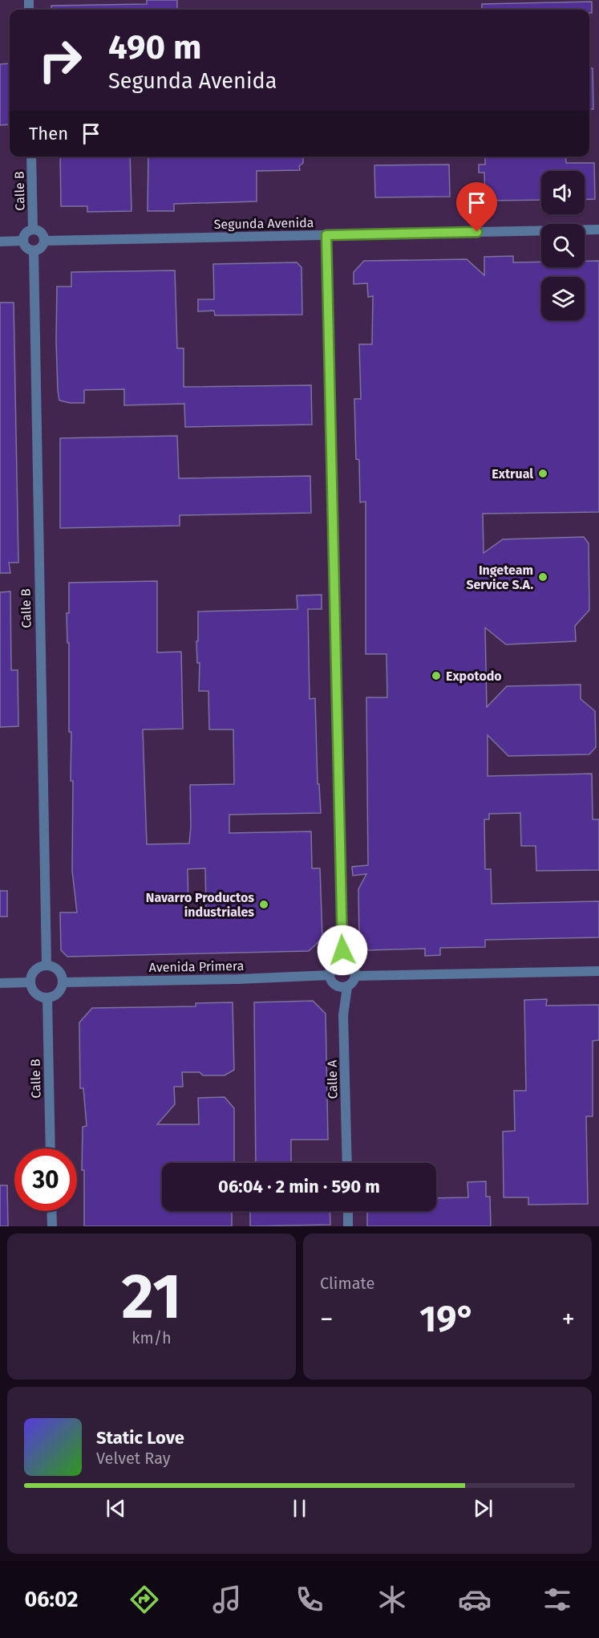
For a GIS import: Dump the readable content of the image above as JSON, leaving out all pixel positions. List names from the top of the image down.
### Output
{
  "streets": {
    "street": [
      "Calle B",
      "Segunda Avenida",
      "Avenida Primera",
      "Calle A"
    ]
  },
  "crossings": [
    ["Calle B", "Segunda Avenida"],
    ["Calle B", "Avenida Primera"],
    ["Avenida Primera", "Calle A"]
  ],
  "places": [
    "Extrual",
    "Ingeteam Service S.A.",
    "Expotodo",
    "Navarro Productos industriales"
  ],
  "page": {
    "turn": ["490 m", "Segunda Avenida"],
    "then": "Then",
    "limit": "30",
    "trip": "06:04 · 2 min · 590 m",
    "tile": [
      ["21", "km/h"],
      "Climate"
    ],
    "heat": ["−", "19°", "+"],
    "song": ["Static Love", "Velvet Ray"],
    "tabs": "06:02"
  }
}
